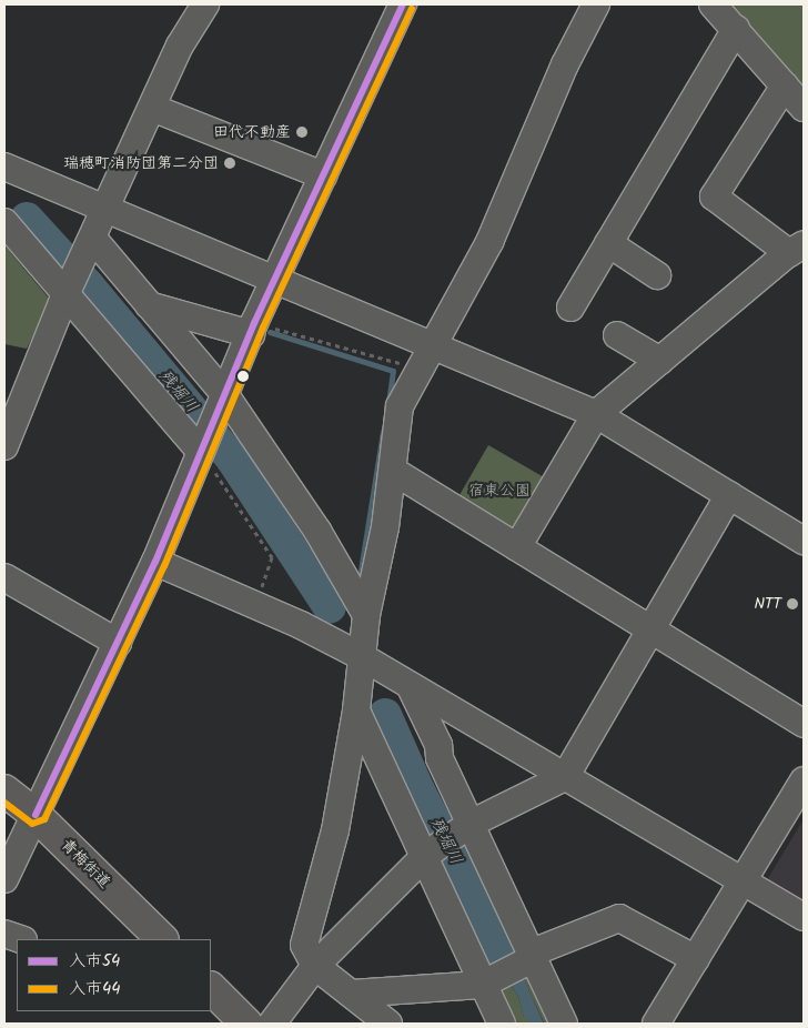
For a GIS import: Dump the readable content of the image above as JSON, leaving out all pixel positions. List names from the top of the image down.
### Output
{
  "streets": {
    "main road": ["青梅街道"]
  },
  "water": ["残堀川"],
  "parks": ["宿東公園"],
  "places": ["田代不動産", "瑞穂町消防団第二分団", "NTT"],
  "lines": ["transit line 入市54", "transit line 入市44"],
  "legend": ["入市54", "入市44"]
}
